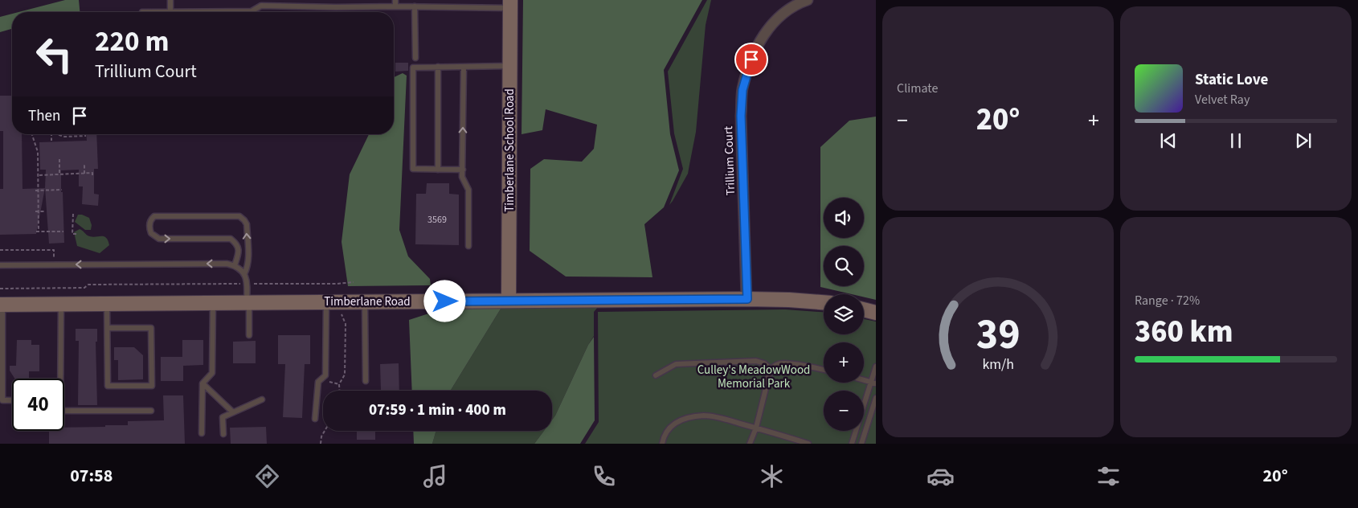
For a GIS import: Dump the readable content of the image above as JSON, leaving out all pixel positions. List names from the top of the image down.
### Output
{
  "streets": {
    "street": ["Timberlane School Road", "Trillium Court", "Timberlane Road"]
  },
  "crossings": [
    ["Timberlane School Road", "Timberlane Road"],
    ["Trillium Court", "Timberlane Road"]
  ],
  "parks": ["Culley's MeadowWood Memorial Park"],
  "house_numbers": ["3569"],
  "page": {
    "tile": [
      "Climate",
      ["Range · 72%", "360 km"]
    ],
    "turn": ["220 m", "Trillium Court"],
    "song": ["Static Love", "Velvet Ray"],
    "then": "Then",
    "heat": ["−", "20°", "+"],
    "map_buttons": ["+", "−"],
    "limit": "40",
    "trip": "07:59 · 1 min · 400 m",
    "tabs": ["07:58", "20°"],
    "gauge": ["39", "km/h"]
  }
}
